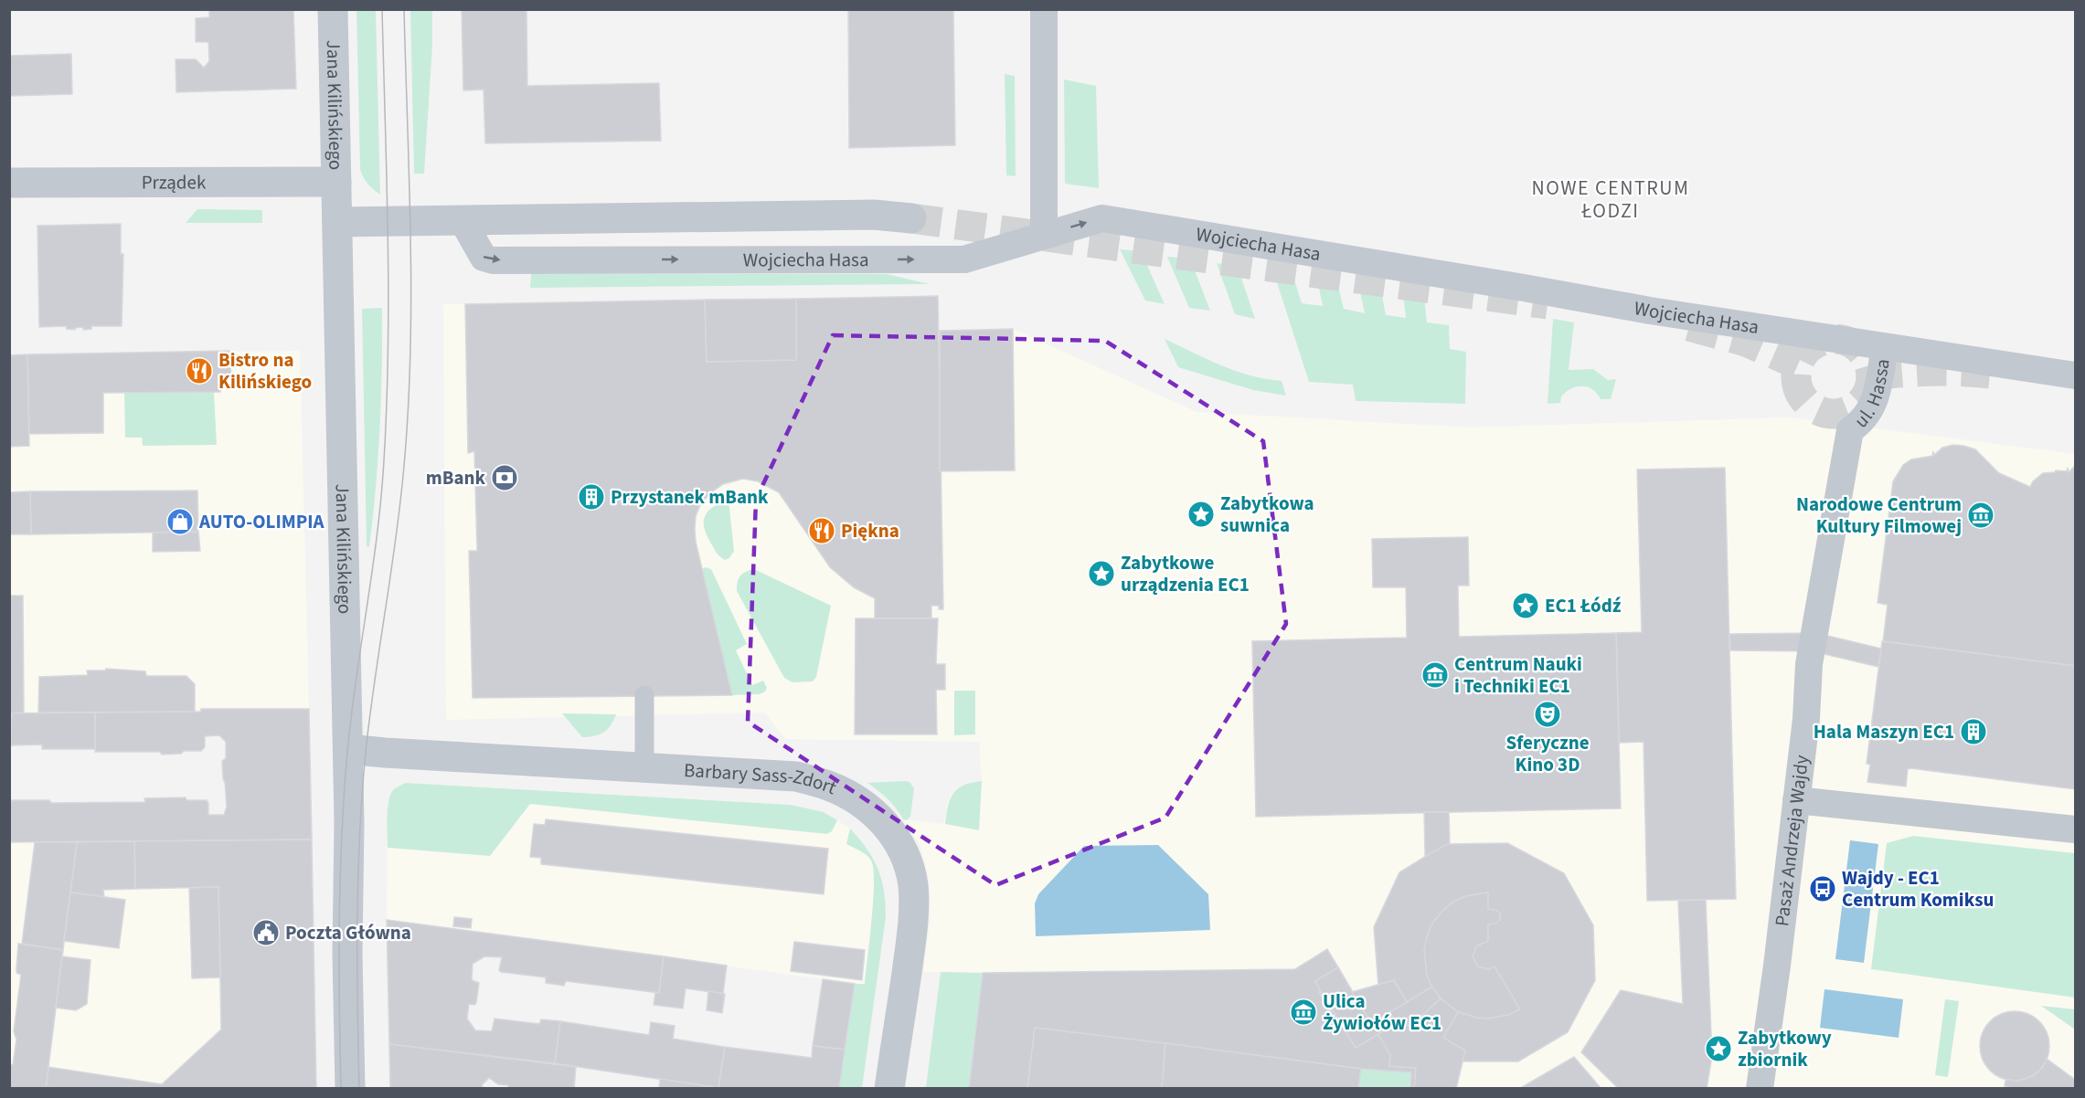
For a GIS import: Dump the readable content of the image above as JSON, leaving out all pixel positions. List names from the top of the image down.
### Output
{
  "streets": {
    "street": [
      "Jana Kilińskiego",
      "Prządek",
      "Wojciecha Hasa",
      "ul. Hassa",
      "Barbary Sass-Zdort",
      "Pasaż Andrzeja Wajdy"
    ]
  },
  "crossings": [
    ["Jana Kilińskiego", "Prządek"],
    ["Jana Kilińskiego", "Barbary Sass-Zdort"],
    ["Wojciecha Hasa", "ul. Hassa"],
    ["ul. Hassa", "Pasaż Andrzeja Wajdy"]
  ],
  "districts": ["NOWE CENTRUM ŁODZI"],
  "places": {
    "restaurant": ["Bistro na Kilińskiego", "Piękna"],
    "bank": ["mBank"],
    "building": ["Przystanek mBank", "Hala Maszyn EC1"],
    "place": [
      "Zabytkowa suwnica",
      "Zabytkowe urządzenia EC1",
      "EC1 Łódź",
      "Zabytkowy zbiornik"
    ],
    "museum": ["Narodowe Centrum Kultury Filmowej", "Centrum Nauki i Techniki EC1", "Ulica Żywiołów EC1"],
    "shop": ["AUTO-OLIMPIA"],
    "theatre": ["Sferyczne Kino 3D"],
    "bus stop": ["Wajdy - EC1 Centrum Komiksu"],
    "public building": ["Poczta Główna"]
  }
}
